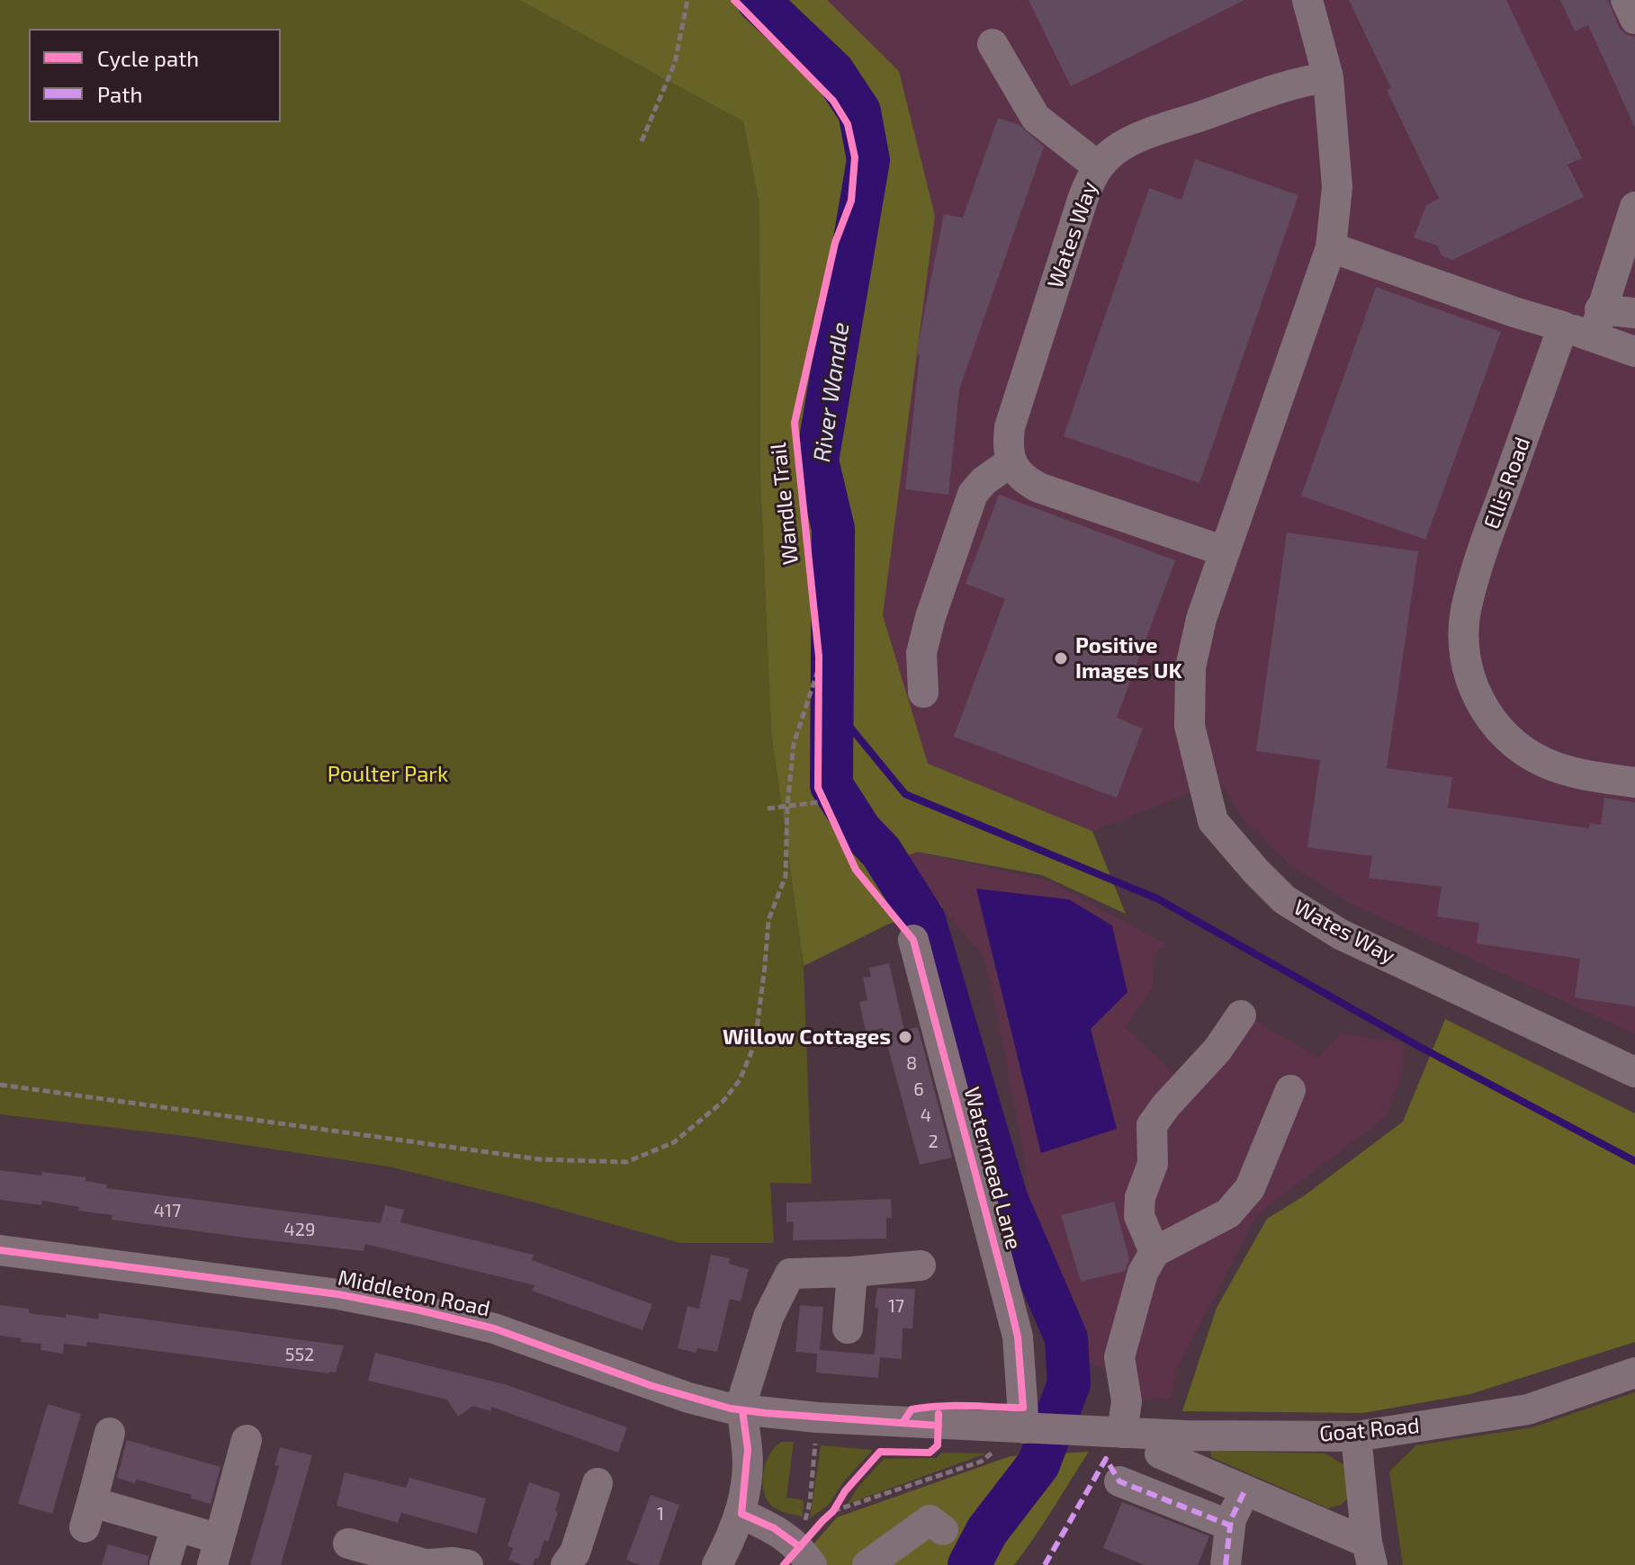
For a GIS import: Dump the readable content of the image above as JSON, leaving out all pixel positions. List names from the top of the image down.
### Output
{
  "streets": {
    "street": [
      "Wates Way",
      "Ellis Road",
      "Watermead Lane",
      "Middleton Road",
      "Goat Road"
    ],
    "cycle path": ["Wandle Trail"]
  },
  "crossings": [
    ["Watermead Lane", "Middleton Road"],
    ["Middleton Road", "Goat Road"]
  ],
  "water": ["River Wandle"],
  "parks": ["Poulter Park"],
  "places": ["Positive Images UK", "Willow Cottages"],
  "house_numbers": [
    "8",
    "6",
    "4",
    "2",
    "417",
    "429",
    "17",
    "552",
    "1"
  ],
  "legend": ["Cycle path", "Path"]
}
